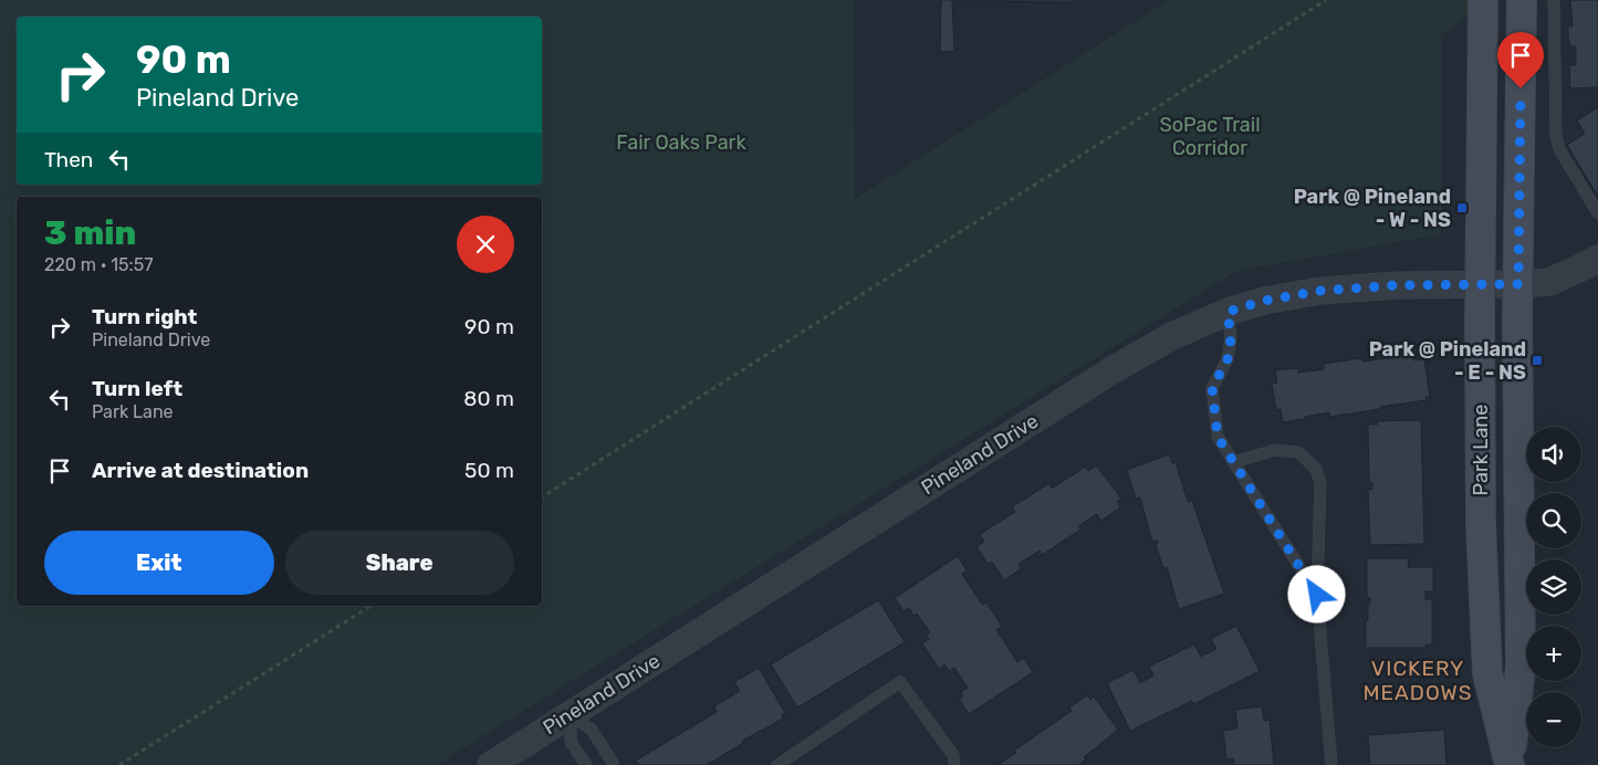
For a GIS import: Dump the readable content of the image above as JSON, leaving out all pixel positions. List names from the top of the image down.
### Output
{
  "streets": {
    "main road": ["Park Lane"],
    "street": ["Pineland Drive"]
  },
  "crossings": [
    ["Park Lane", "Pineland Drive"]
  ],
  "districts": ["VICKERY MEADOWS"],
  "parks": ["SoPac Trail Corridor", "Fair Oaks Park"],
  "places": {
    "transit": ["Park @ Pineland - W - NS", "Park @ Pineland - E - NS"]
  },
  "page": {
    "turn": ["90 m", "Pineland Drive"],
    "then": "Then",
    "heading": ["3 min", "220 m · 15:57"],
    "list": [
      {
        "name": "Turn right",
        "note": "Pineland Drive",
        "value": "90 m"
      },
      {
        "name": "Turn left",
        "note": "Park Lane",
        "value": "80 m"
      },
      {
        "name": "Arrive at destination",
        "value": "50 m"
      }
    ],
    "map_buttons": ["+", "−"],
    "buttons": ["Exit", "Share"]
  }
}
